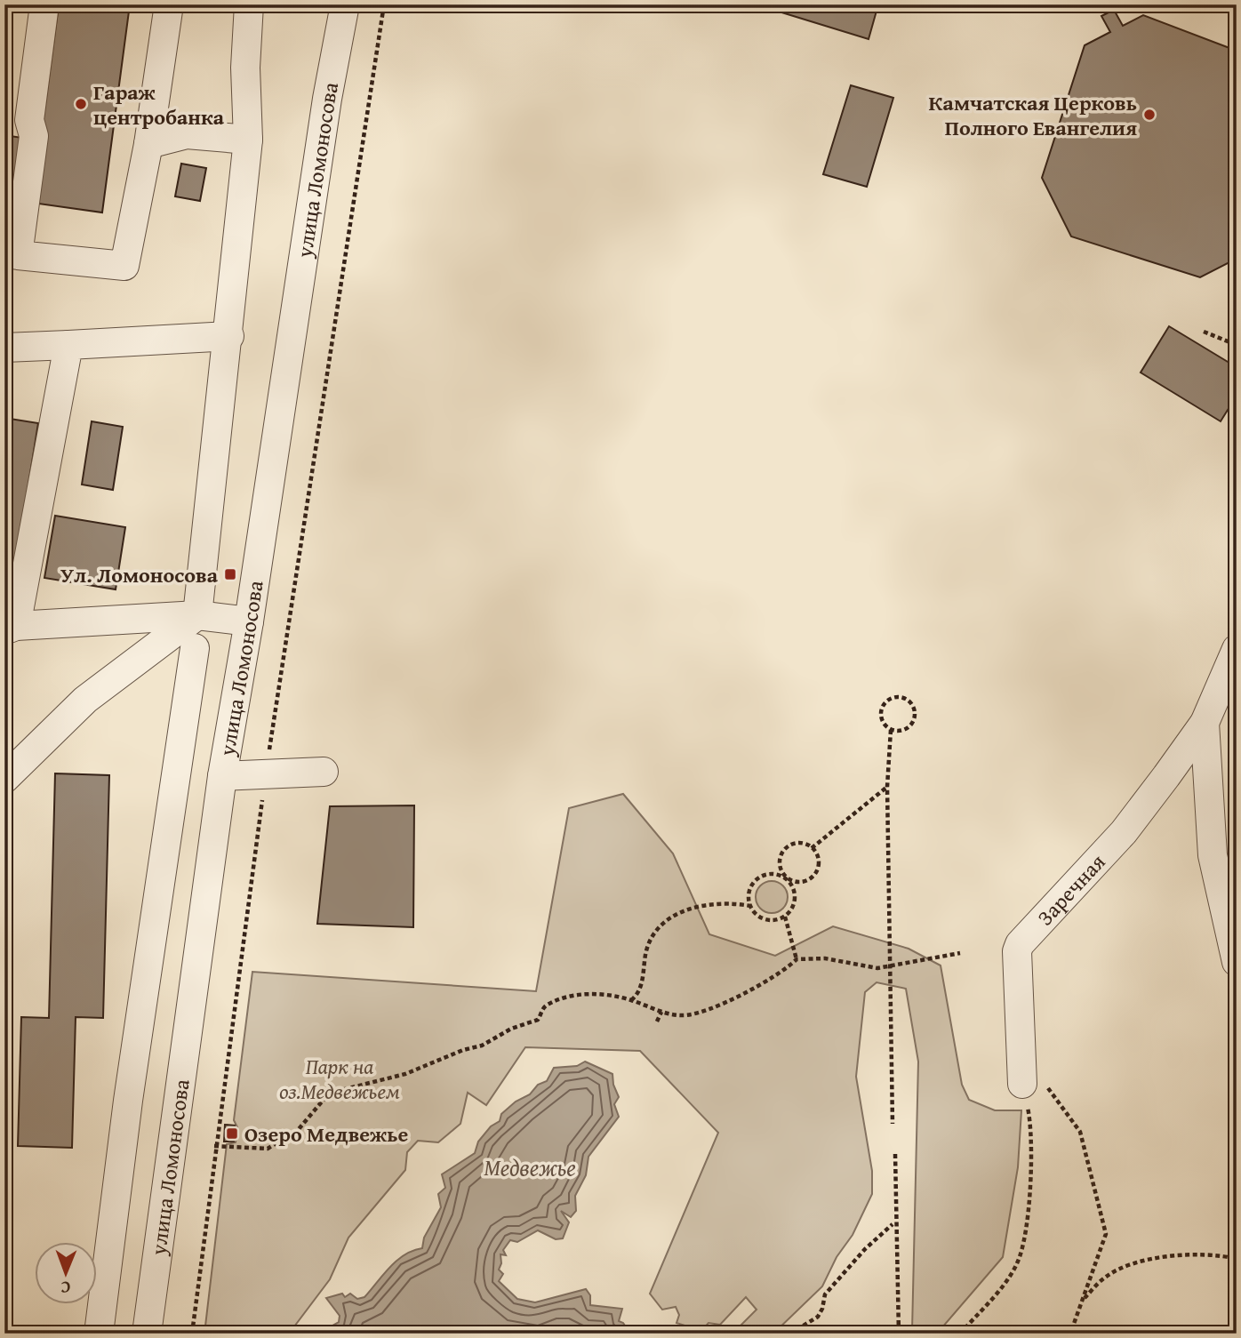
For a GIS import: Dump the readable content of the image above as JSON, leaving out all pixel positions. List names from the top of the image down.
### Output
{
  "streets": {
    "street": ["улица Ломоносова", "Заречная"]
  },
  "water": ["Медвежье"],
  "parks": ["Парк на оз.Медвежьем"],
  "places": {
    "other": ["Гараж центробанка", "Камчатская Церковь Полного Евангелия"],
    "transit": ["Ул. Ломоносова", "Озеро Медвежье"]
  },
  "north": "bottom"
}
